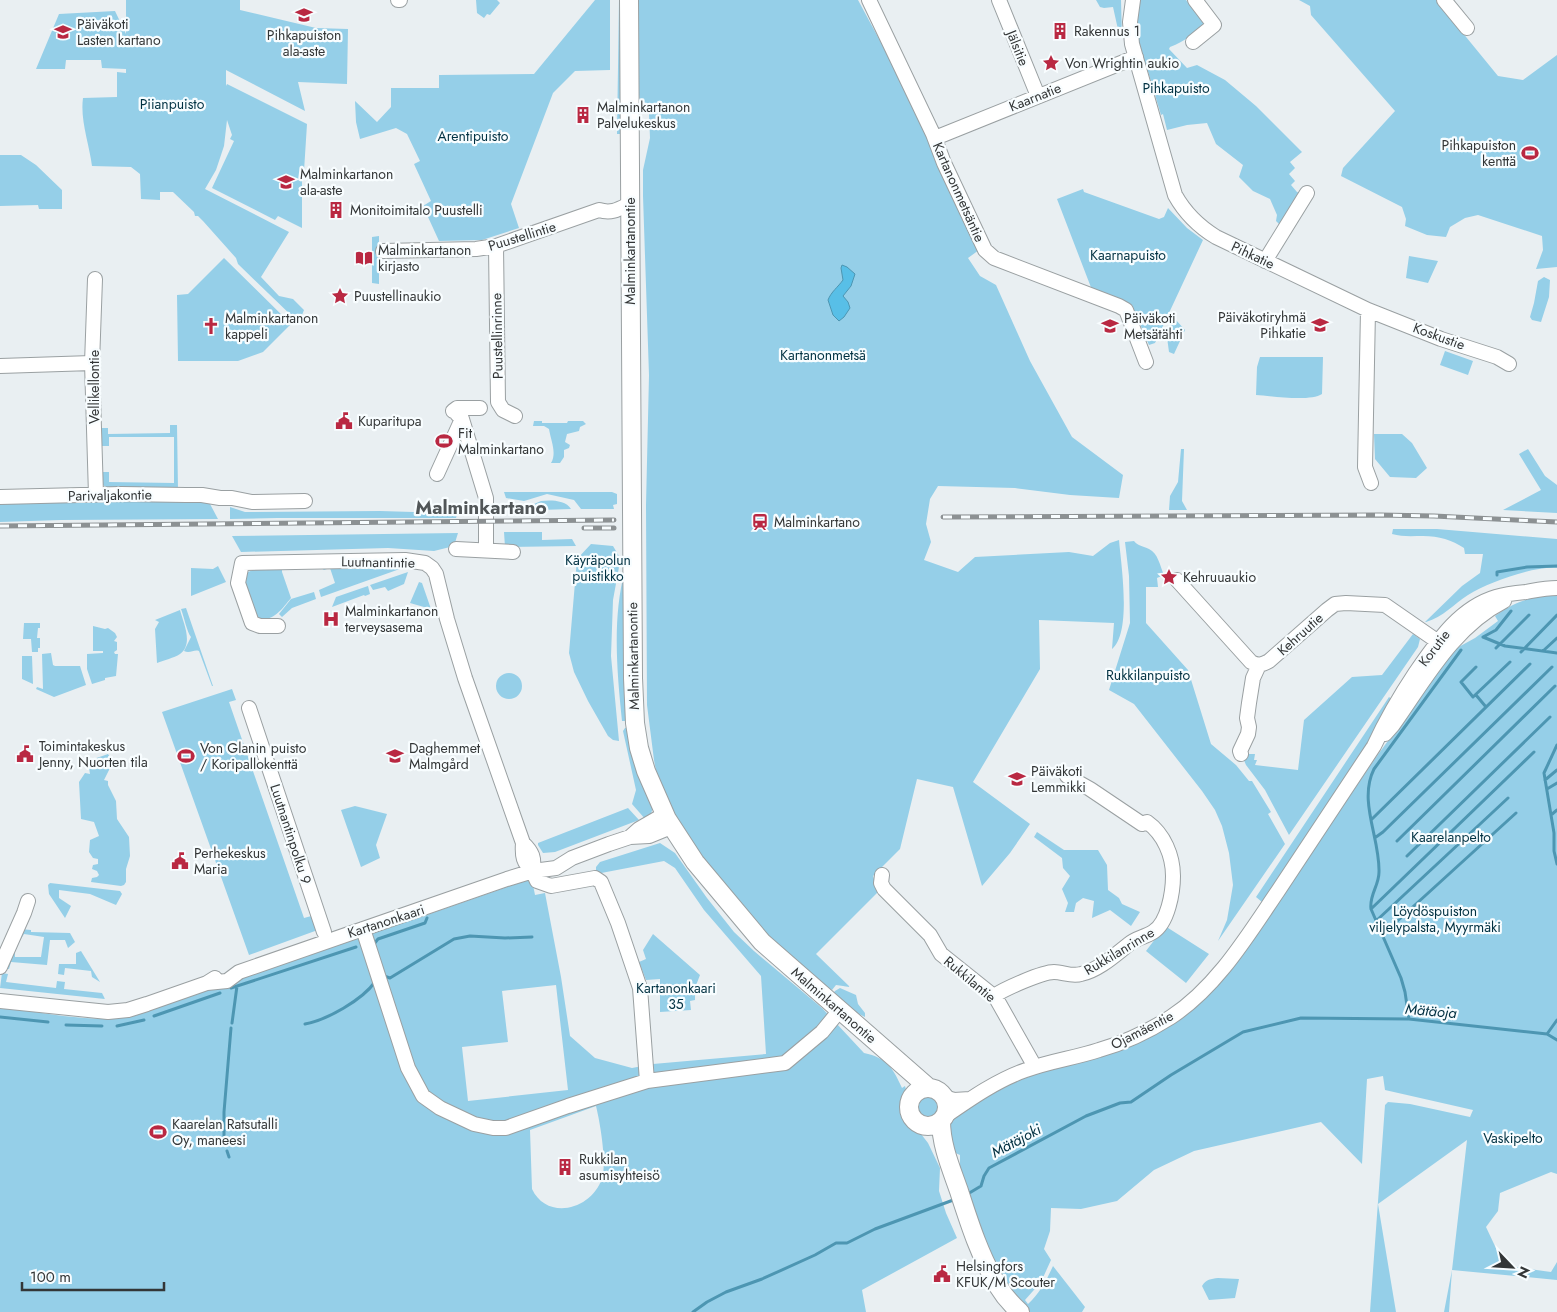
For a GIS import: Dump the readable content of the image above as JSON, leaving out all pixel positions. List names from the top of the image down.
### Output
{
  "streets": {
    "main road": ["Malminkartanontie"],
    "street": [
      "Jälsitie",
      "Kaarnatie",
      "Kartanonmetsäntie",
      "Puustellintie",
      "Pihkatie",
      "Puustellinrinne",
      "Koskustie",
      "Vellikellontie",
      "Parivaljakontie",
      "Luutnantintie",
      "Kehruutie",
      "Korutie",
      "Luutnantinpolku 9",
      "Kartanonkaari",
      "Rukkilanrinne",
      "Rukkilantie",
      "Ojamäentie"
    ]
  },
  "crossings": [
    ["Jälsitie", "Kaarnatie"],
    ["Kaarnatie", "Kartanonmetsäntie"],
    ["Kaarnatie", "Pihkatie"],
    ["Puustellintie", "Malminkartanontie"],
    ["Puustellintie", "Puustellinrinne"],
    ["Malminkartanontie", "Kartanonkaari"],
    ["Malminkartanontie", "Ojamäentie"],
    ["Pihkatie", "Koskustie"],
    ["Vellikellontie", "Parivaljakontie"],
    ["Luutnantintie", "Kartanonkaari"],
    ["Kehruutie", "Korutie"],
    ["Korutie", "Ojamäentie"],
    ["Rukkilanrinne", "Rukkilantie"],
    ["Rukkilantie", "Ojamäentie"]
  ],
  "districts": ["Malminkartano"],
  "water": ["Mätäoja", "Mätäjoki"],
  "parks": [
    "Pihkapuisto",
    "Piianpuisto",
    "Arentipuisto",
    "Kaarnapuisto",
    "Kartanonmetsä",
    "Käyräpolun puistikko",
    "Rukkilanpuisto",
    "Kaarelanpelto",
    "Löydöspuiston viljelypalsta, Myyrmäki",
    "Kartanonkaari 35",
    "Vaskipelto"
  ],
  "places": {
    "school or university": [
      "Pihkapuiston ala-aste",
      "Päiväkoti Lasten kartano",
      "Malminkartanon ala-aste",
      "Päiväkotiryhmä Pihkatie",
      "Päiväkoti Metsätähti",
      "Daghemmet Malmgård",
      "Päiväkoti Lemmikki"
    ],
    "building": [
      "Rakennus 1",
      "Malminkartanon Palvelukeskus",
      "Monitoimitalo Puustelli",
      "Rukkilan asumisyhteisö"
    ],
    "place": ["Von Wrightin aukio", "Puustellinaukio", "Kehruuaukio"],
    "sports": [
      "Pihkapuiston kenttä",
      "Fit Malminkartano",
      "Von Glanin puisto / Koripallokenttä",
      "Kaarelan Ratsutalli Oy, maneesi"
    ],
    "library": ["Malminkartanon kirjasto"],
    "church": ["Malminkartanon kappeli"],
    "public building": [
      "Kuparitupa",
      "Toimintakeskus Jenny, Nuorten tila",
      "Perhekeskus Maria",
      "Helsingfors KFUK/M Scouter"
    ],
    "station": ["Malminkartano"],
    "hospital": ["Malminkartanon terveysasema"]
  },
  "scale_bar": "100 m",
  "north": "bottom right"
}
